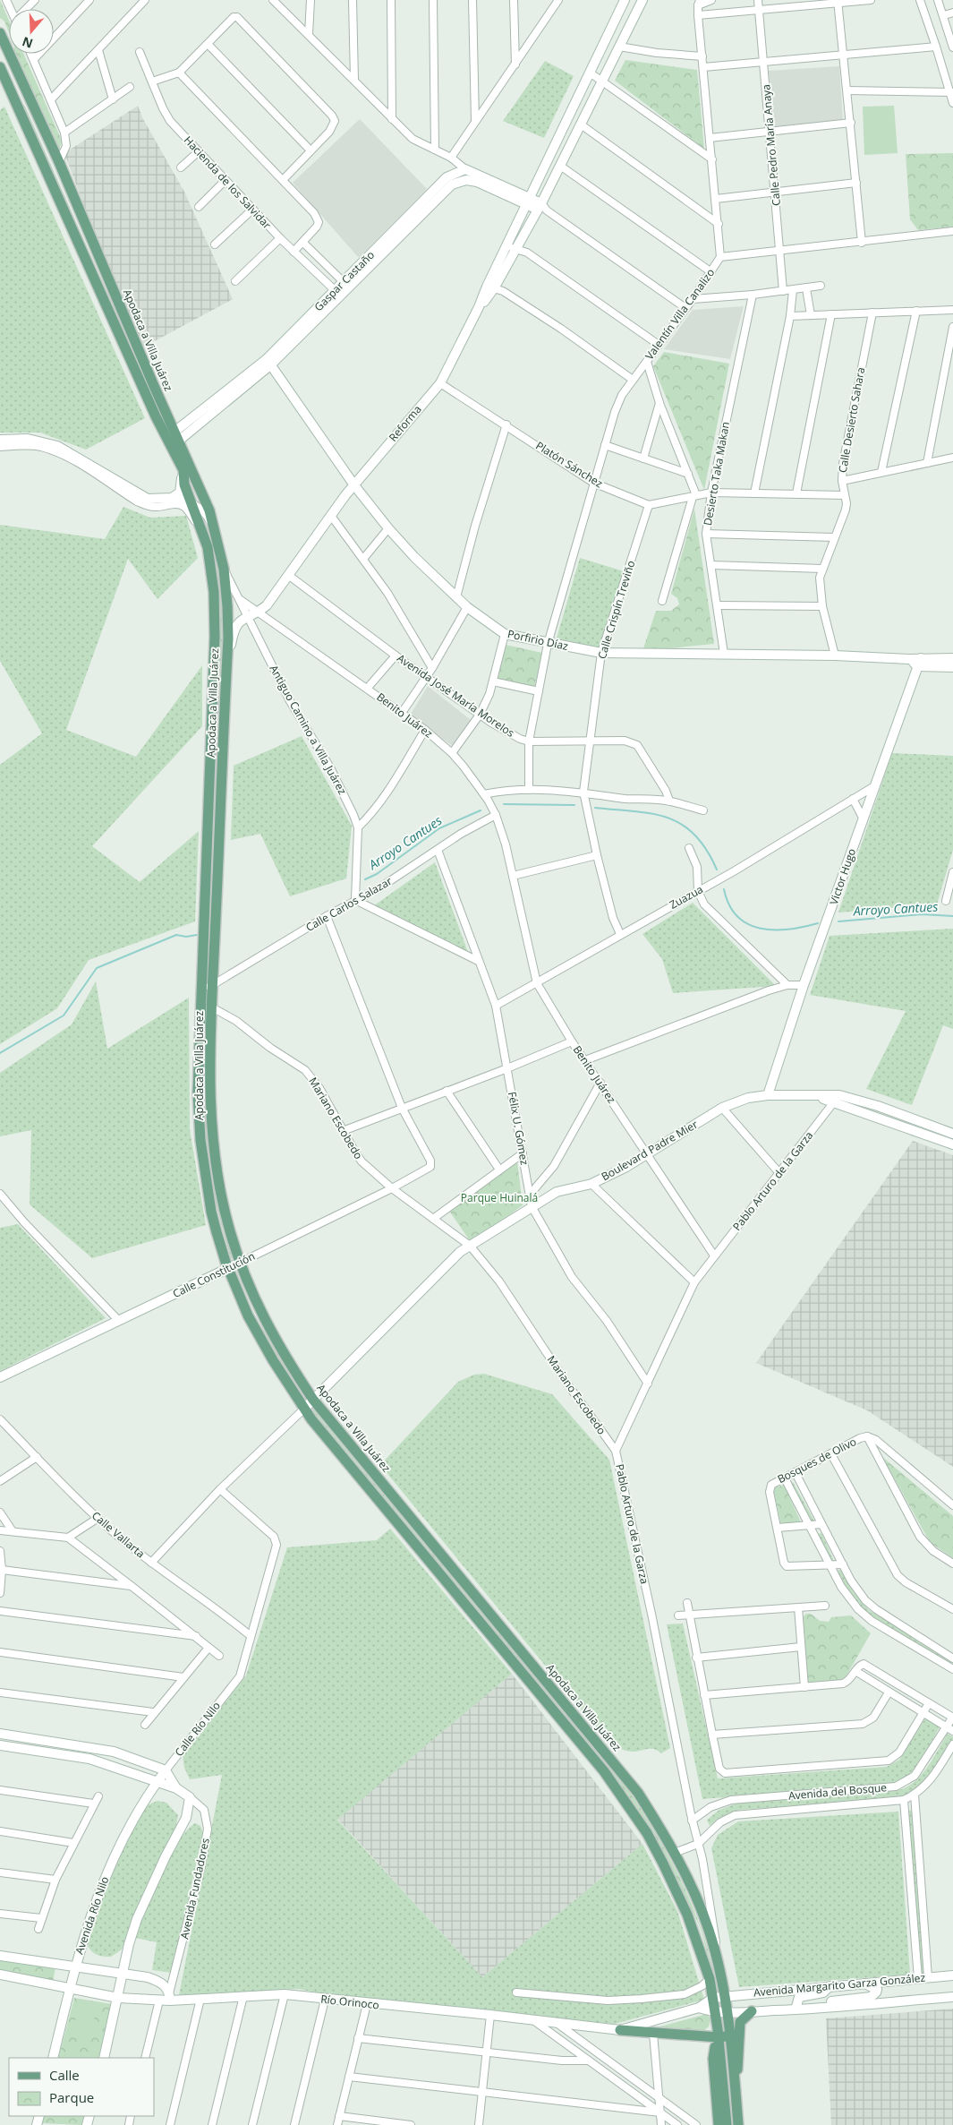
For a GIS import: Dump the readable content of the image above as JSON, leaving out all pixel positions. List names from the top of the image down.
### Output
{
  "streets": {
    "main road": ["Apodaca a Villa Juárez"],
    "street": [
      "Calle Pedro María Anaya",
      "Hacienda de los Salvidar",
      "Gaspar Castaño",
      "Valentín Villa Canalizo",
      "Calle Desierto Sahara",
      "Reforma",
      "Platón Sánchez",
      "Desierto Taka Makan",
      "Calle Crispín Treviño",
      "Porfirio Díaz",
      "Avenida José María Morelos",
      "Benito Juárez",
      "Antiguo Camino a Villa Juárez",
      "Victor Hugo",
      "Zuazua",
      "Calle Carlos Salazar",
      "Mariano Escobedo",
      "Félix U. Gómez",
      "Boulevard Padre Mier",
      "Pablo Arturo de la Garza",
      "Calle Constitución",
      "Bosques de Olivo",
      "Calle Vallarta",
      "Calle Río Nilo",
      "Avenida del Bosque",
      "Avenida Fundadores",
      "Avenida Río Nilo",
      "Avenida Margarito Garza González",
      "Río Orinoco"
    ]
  },
  "crossings": [
    ["Hacienda de los Salvidar", "Gaspar Castaño"],
    ["Gaspar Castaño", "Apodaca a Villa Juárez"],
    ["Gaspar Castaño", "Porfirio Díaz"],
    ["Valentín Villa Canalizo", "Platón Sánchez"],
    ["Valentín Villa Canalizo", "Porfirio Díaz"],
    ["Valentín Villa Canalizo", "Avenida José María Morelos"],
    ["Apodaca a Villa Juárez", "Reforma"],
    ["Apodaca a Villa Juárez", "Antiguo Camino a Villa Juárez"],
    ["Apodaca a Villa Juárez", "Calle Carlos Salazar"],
    ["Apodaca a Villa Juárez", "Mariano Escobedo"],
    ["Apodaca a Villa Juárez", "Boulevard Padre Mier"],
    ["Apodaca a Villa Juárez", "Pablo Arturo de la Garza"],
    ["Apodaca a Villa Juárez", "Calle Constitución"],
    ["Apodaca a Villa Juárez", "Avenida Margarito Garza González"],
    ["Apodaca a Villa Juárez", "Río Orinoco"],
    ["Calle Desierto Sahara", "Porfirio Díaz"],
    ["Reforma", "Platón Sánchez"],
    ["Reforma", "Porfirio Díaz"],
    ["Reforma", "Avenida José María Morelos"],
    ["Reforma", "Benito Juárez"],
    ["Reforma", "Antiguo Camino a Villa Juárez"],
    ["Platón Sánchez", "Calle Crispín Treviño"],
    ["Desierto Taka Makan", "Porfirio Díaz"],
    ["Calle Crispín Treviño", "Porfirio Díaz"],
    ["Calle Crispín Treviño", "Avenida José María Morelos"],
    ["Porfirio Díaz", "Victor Hugo"],
    ["Benito Juárez", "Antiguo Camino a Villa Juárez"],
    ["Benito Juárez", "Zuazua"],
    ["Benito Juárez", "Calle Carlos Salazar"],
    ["Benito Juárez", "Boulevard Padre Mier"],
    ["Benito Juárez", "Pablo Arturo de la Garza"],
    ["Antiguo Camino a Villa Juárez", "Calle Carlos Salazar"],
    ["Victor Hugo", "Zuazua"],
    ["Victor Hugo", "Boulevard Padre Mier"],
    ["Zuazua", "Félix U. Gómez"],
    ["Calle Carlos Salazar", "Félix U. Gómez"],
    ["Mariano Escobedo", "Boulevard Padre Mier"],
    ["Mariano Escobedo", "Pablo Arturo de la Garza"],
    ["Mariano Escobedo", "Calle Constitución"],
    ["Félix U. Gómez", "Boulevard Padre Mier"],
    ["Félix U. Gómez", "Pablo Arturo de la Garza"],
    ["Boulevard Padre Mier", "Pablo Arturo de la Garza"],
    ["Pablo Arturo de la Garza", "Avenida del Bosque"],
    ["Calle Vallarta", "Calle Río Nilo"],
    ["Calle Río Nilo", "Avenida Fundadores"],
    ["Calle Río Nilo", "Avenida Río Nilo"],
    ["Avenida Fundadores", "Avenida Río Nilo"],
    ["Avenida Fundadores", "Río Orinoco"],
    ["Avenida Río Nilo", "Río Orinoco"],
    ["Avenida Margarito Garza González", "Río Orinoco"]
  ],
  "water": ["Arroyo Cantues"],
  "parks": ["Parque Huinalá"],
  "legend": ["Calle", "Parque"],
  "north": "bottom"
}
